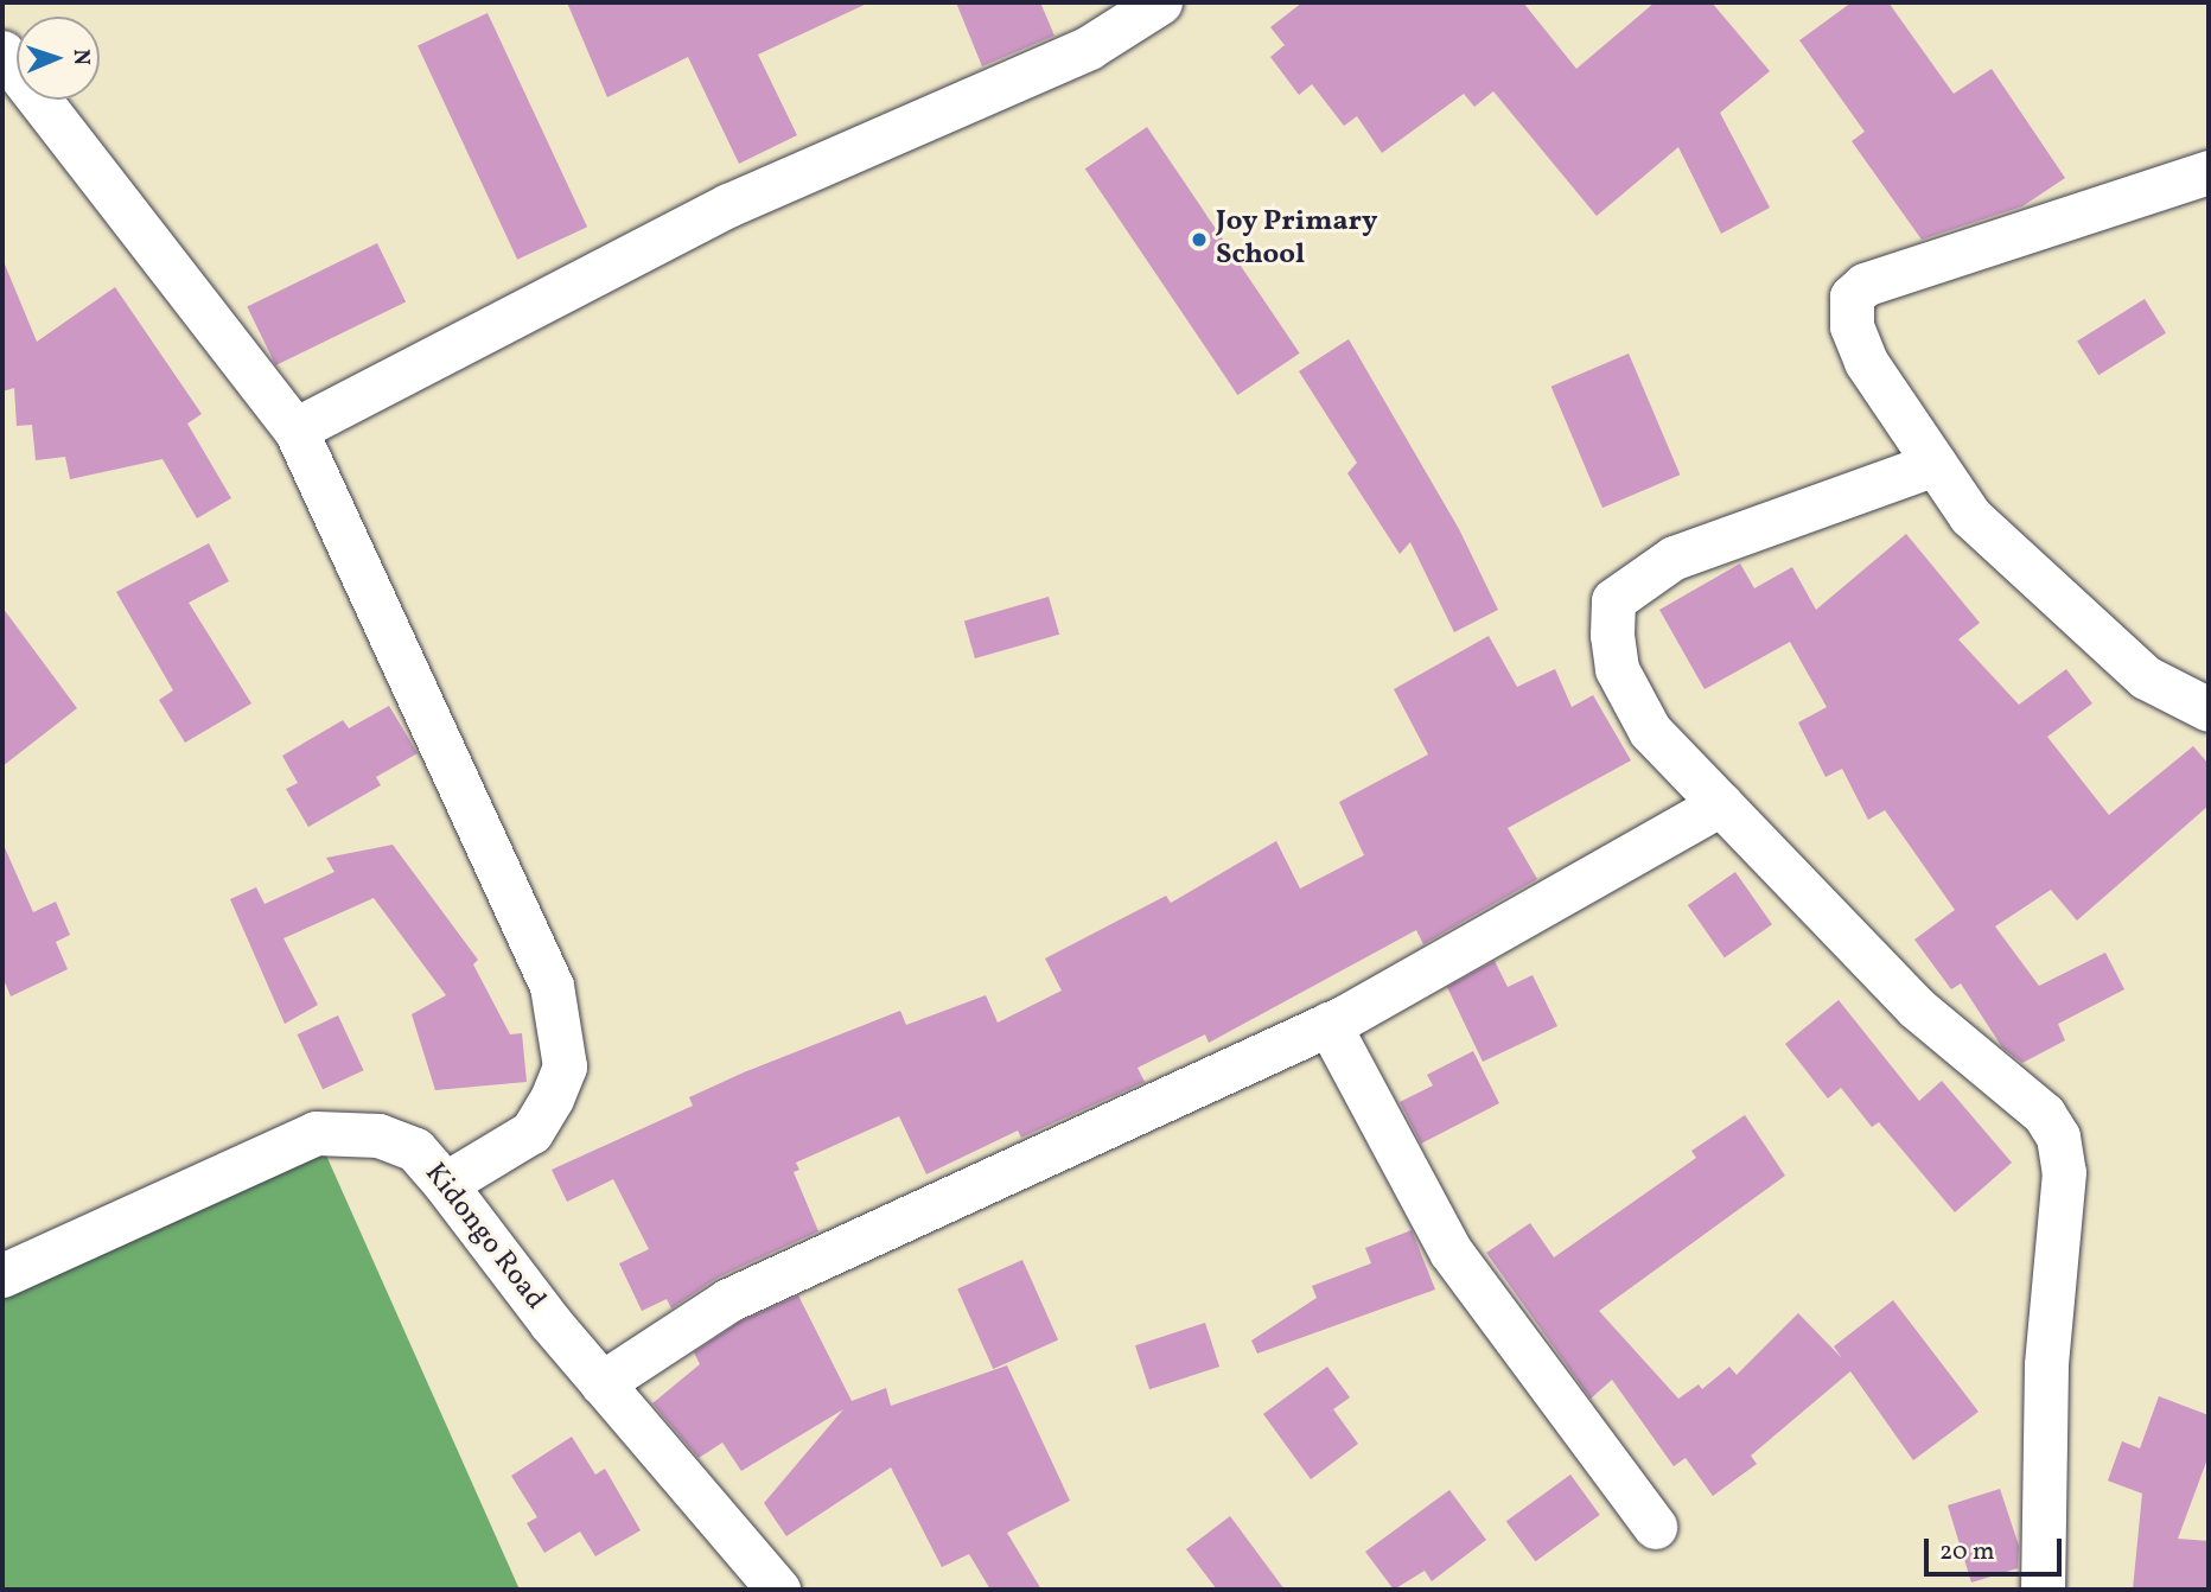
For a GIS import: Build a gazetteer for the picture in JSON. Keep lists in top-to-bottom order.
{
  "streets": {
    "street": ["Kidongo Road"]
  },
  "places": ["Joy Primary School"],
  "scale_bar": "20 m",
  "north": "right"
}
